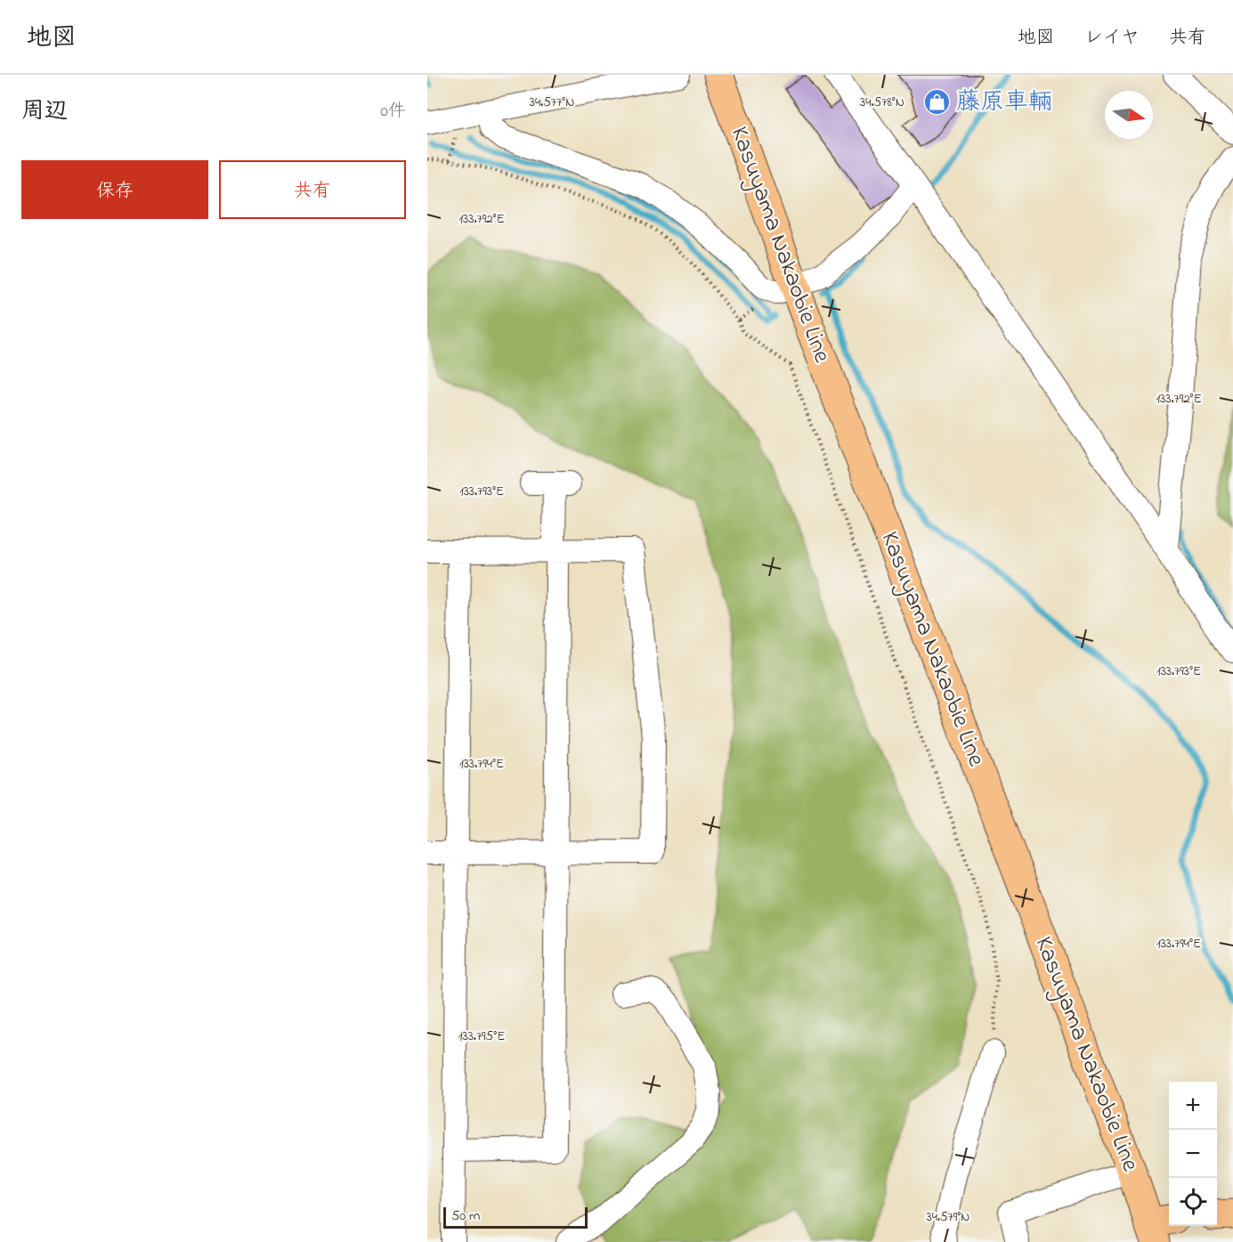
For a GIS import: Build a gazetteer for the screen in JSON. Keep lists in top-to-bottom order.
{
  "streets": {
    "main road": ["Kasuyama Nakaobie Line"]
  },
  "places": {
    "shop": ["藤原車輛"]
  },
  "scale_bar": "50 m",
  "north": "right",
  "page": {
    "header": "地図",
    "nav": ["地図", "レイヤ", "共有"],
    "heading": ["周辺", "0件"],
    "buttons": ["保存", "共有"],
    "map_buttons": ["+", "−"],
    "scale": "50 m"
  },
  "coordinates": [
    "34.577°N",
    "34.578°N",
    "133.792°E",
    "133.793°E",
    "133.794°E",
    "133.795°E",
    "34.579°N"
  ]
}
